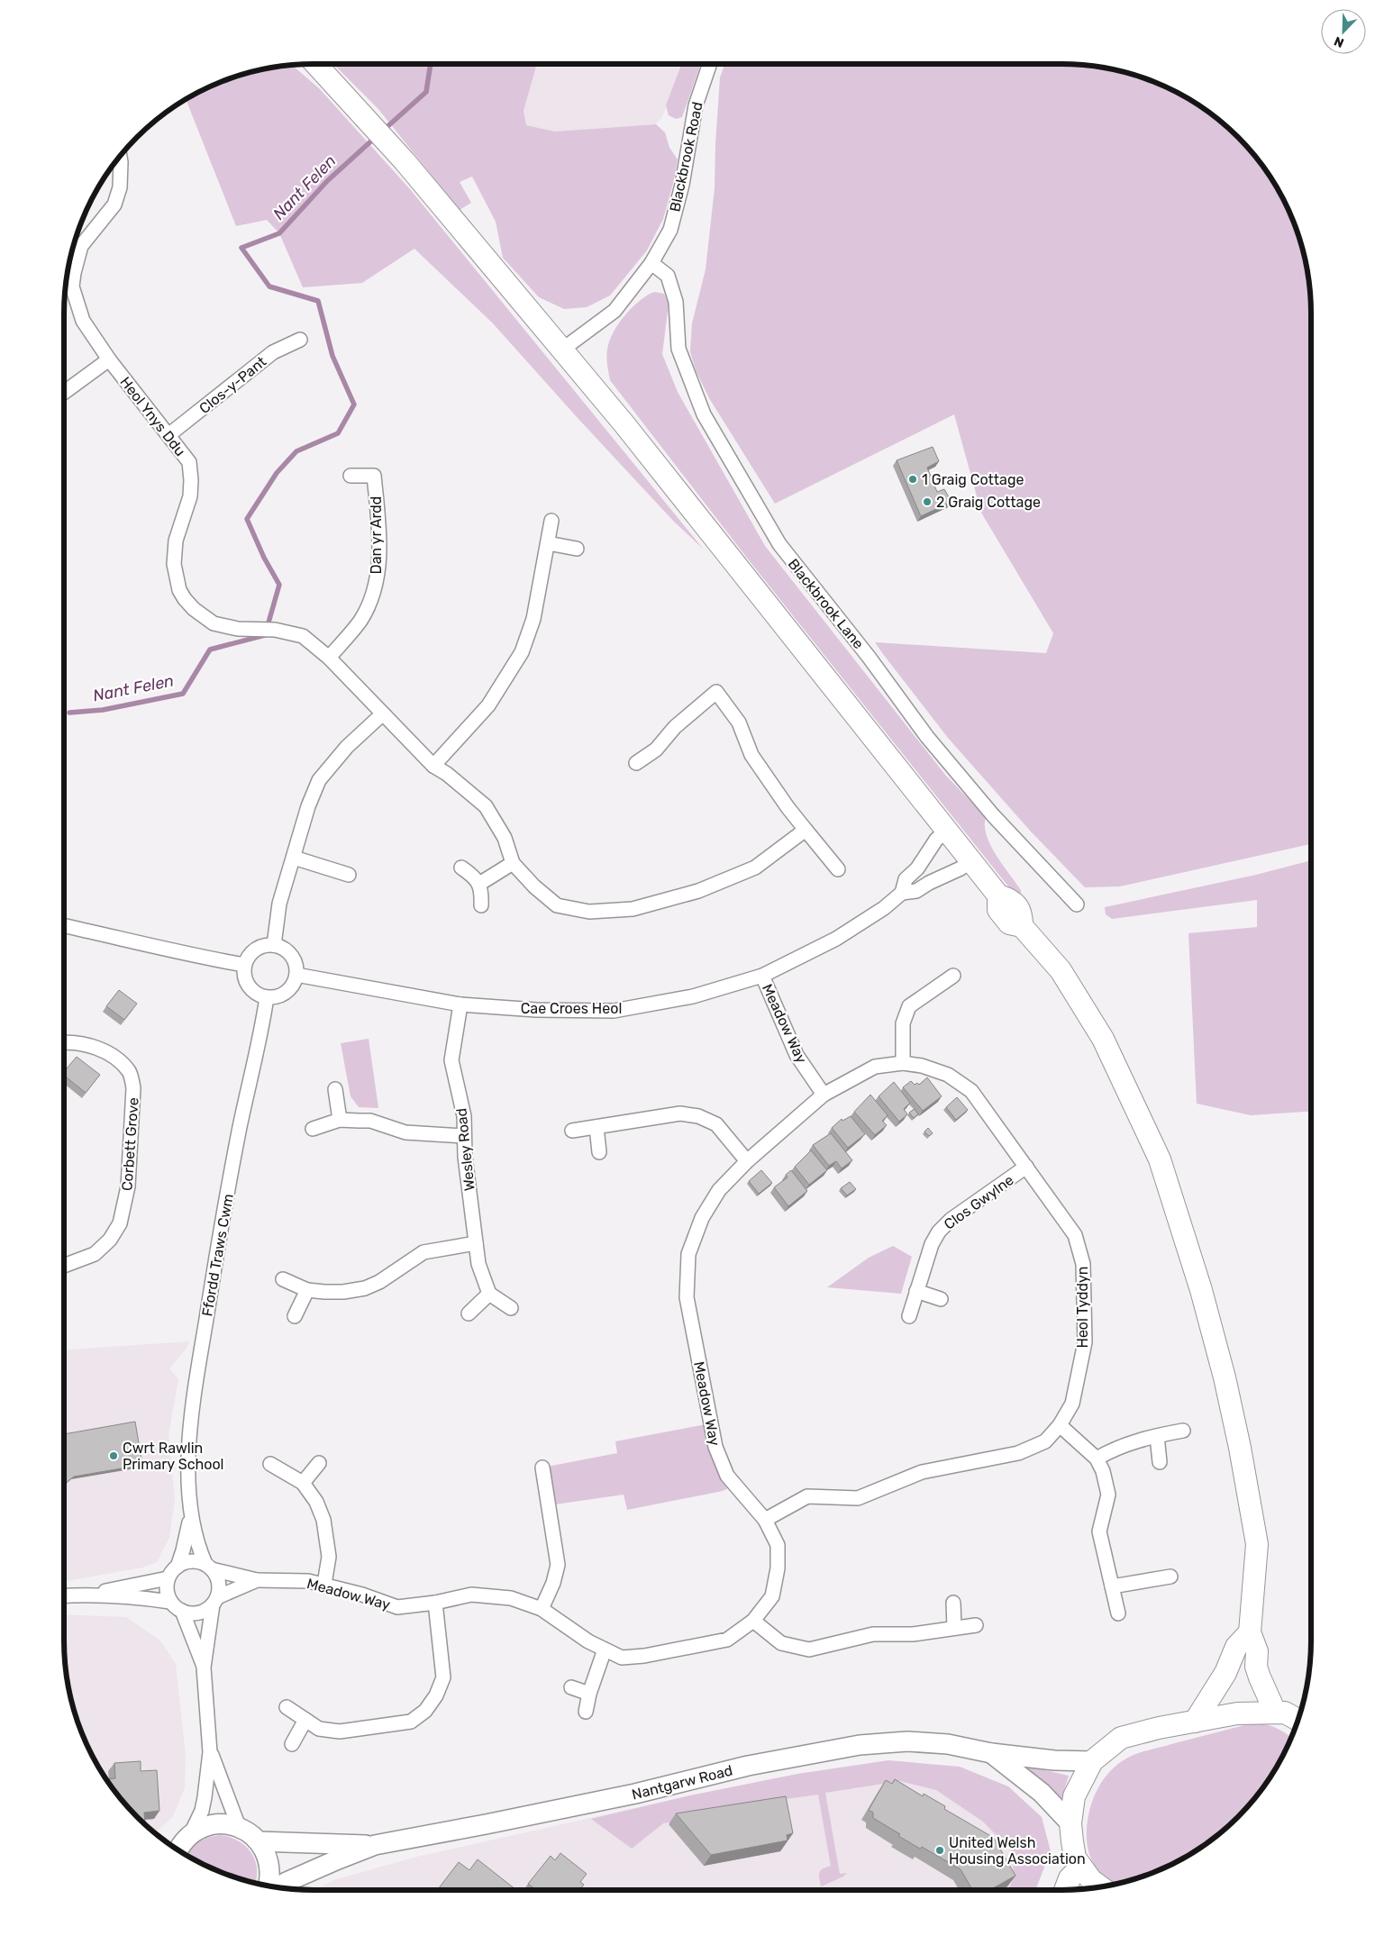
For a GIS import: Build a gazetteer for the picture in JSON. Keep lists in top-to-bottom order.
{
  "streets": {
    "main road": ["Nantgarw Road"],
    "street": [
      "Blackbrook Road",
      "Clos-y-Pant",
      "Heol Ynys Ddu",
      "Dan yr Ardd",
      "Blackbrook Lane",
      "Cae Croes Heol",
      "Meadow Way",
      "Corbett Grove",
      "Wesley Road",
      "Clos Gwylne",
      "Ffordd Traws Cwm",
      "Heol Tyddyn"
    ]
  },
  "crossings": [
    ["Blackbrook Road", "Blackbrook Lane"],
    ["Clos-y-Pant", "Heol Ynys Ddu"],
    ["Heol Ynys Ddu", "Dan yr Ardd"],
    ["Cae Croes Heol", "Meadow Way"],
    ["Cae Croes Heol", "Wesley Road"],
    ["Cae Croes Heol", "Ffordd Traws Cwm"],
    ["Meadow Way", "Ffordd Traws Cwm"],
    ["Meadow Way", "Heol Tyddyn"],
    ["Clos Gwylne", "Heol Tyddyn"]
  ],
  "water": ["Nant Felen"],
  "places": [
    "1 Graig Cottage",
    "2 Graig Cottage",
    "Cwrt Rawlin Primary School",
    "United Welsh Housing Association"
  ],
  "north": "bottom left"
}
